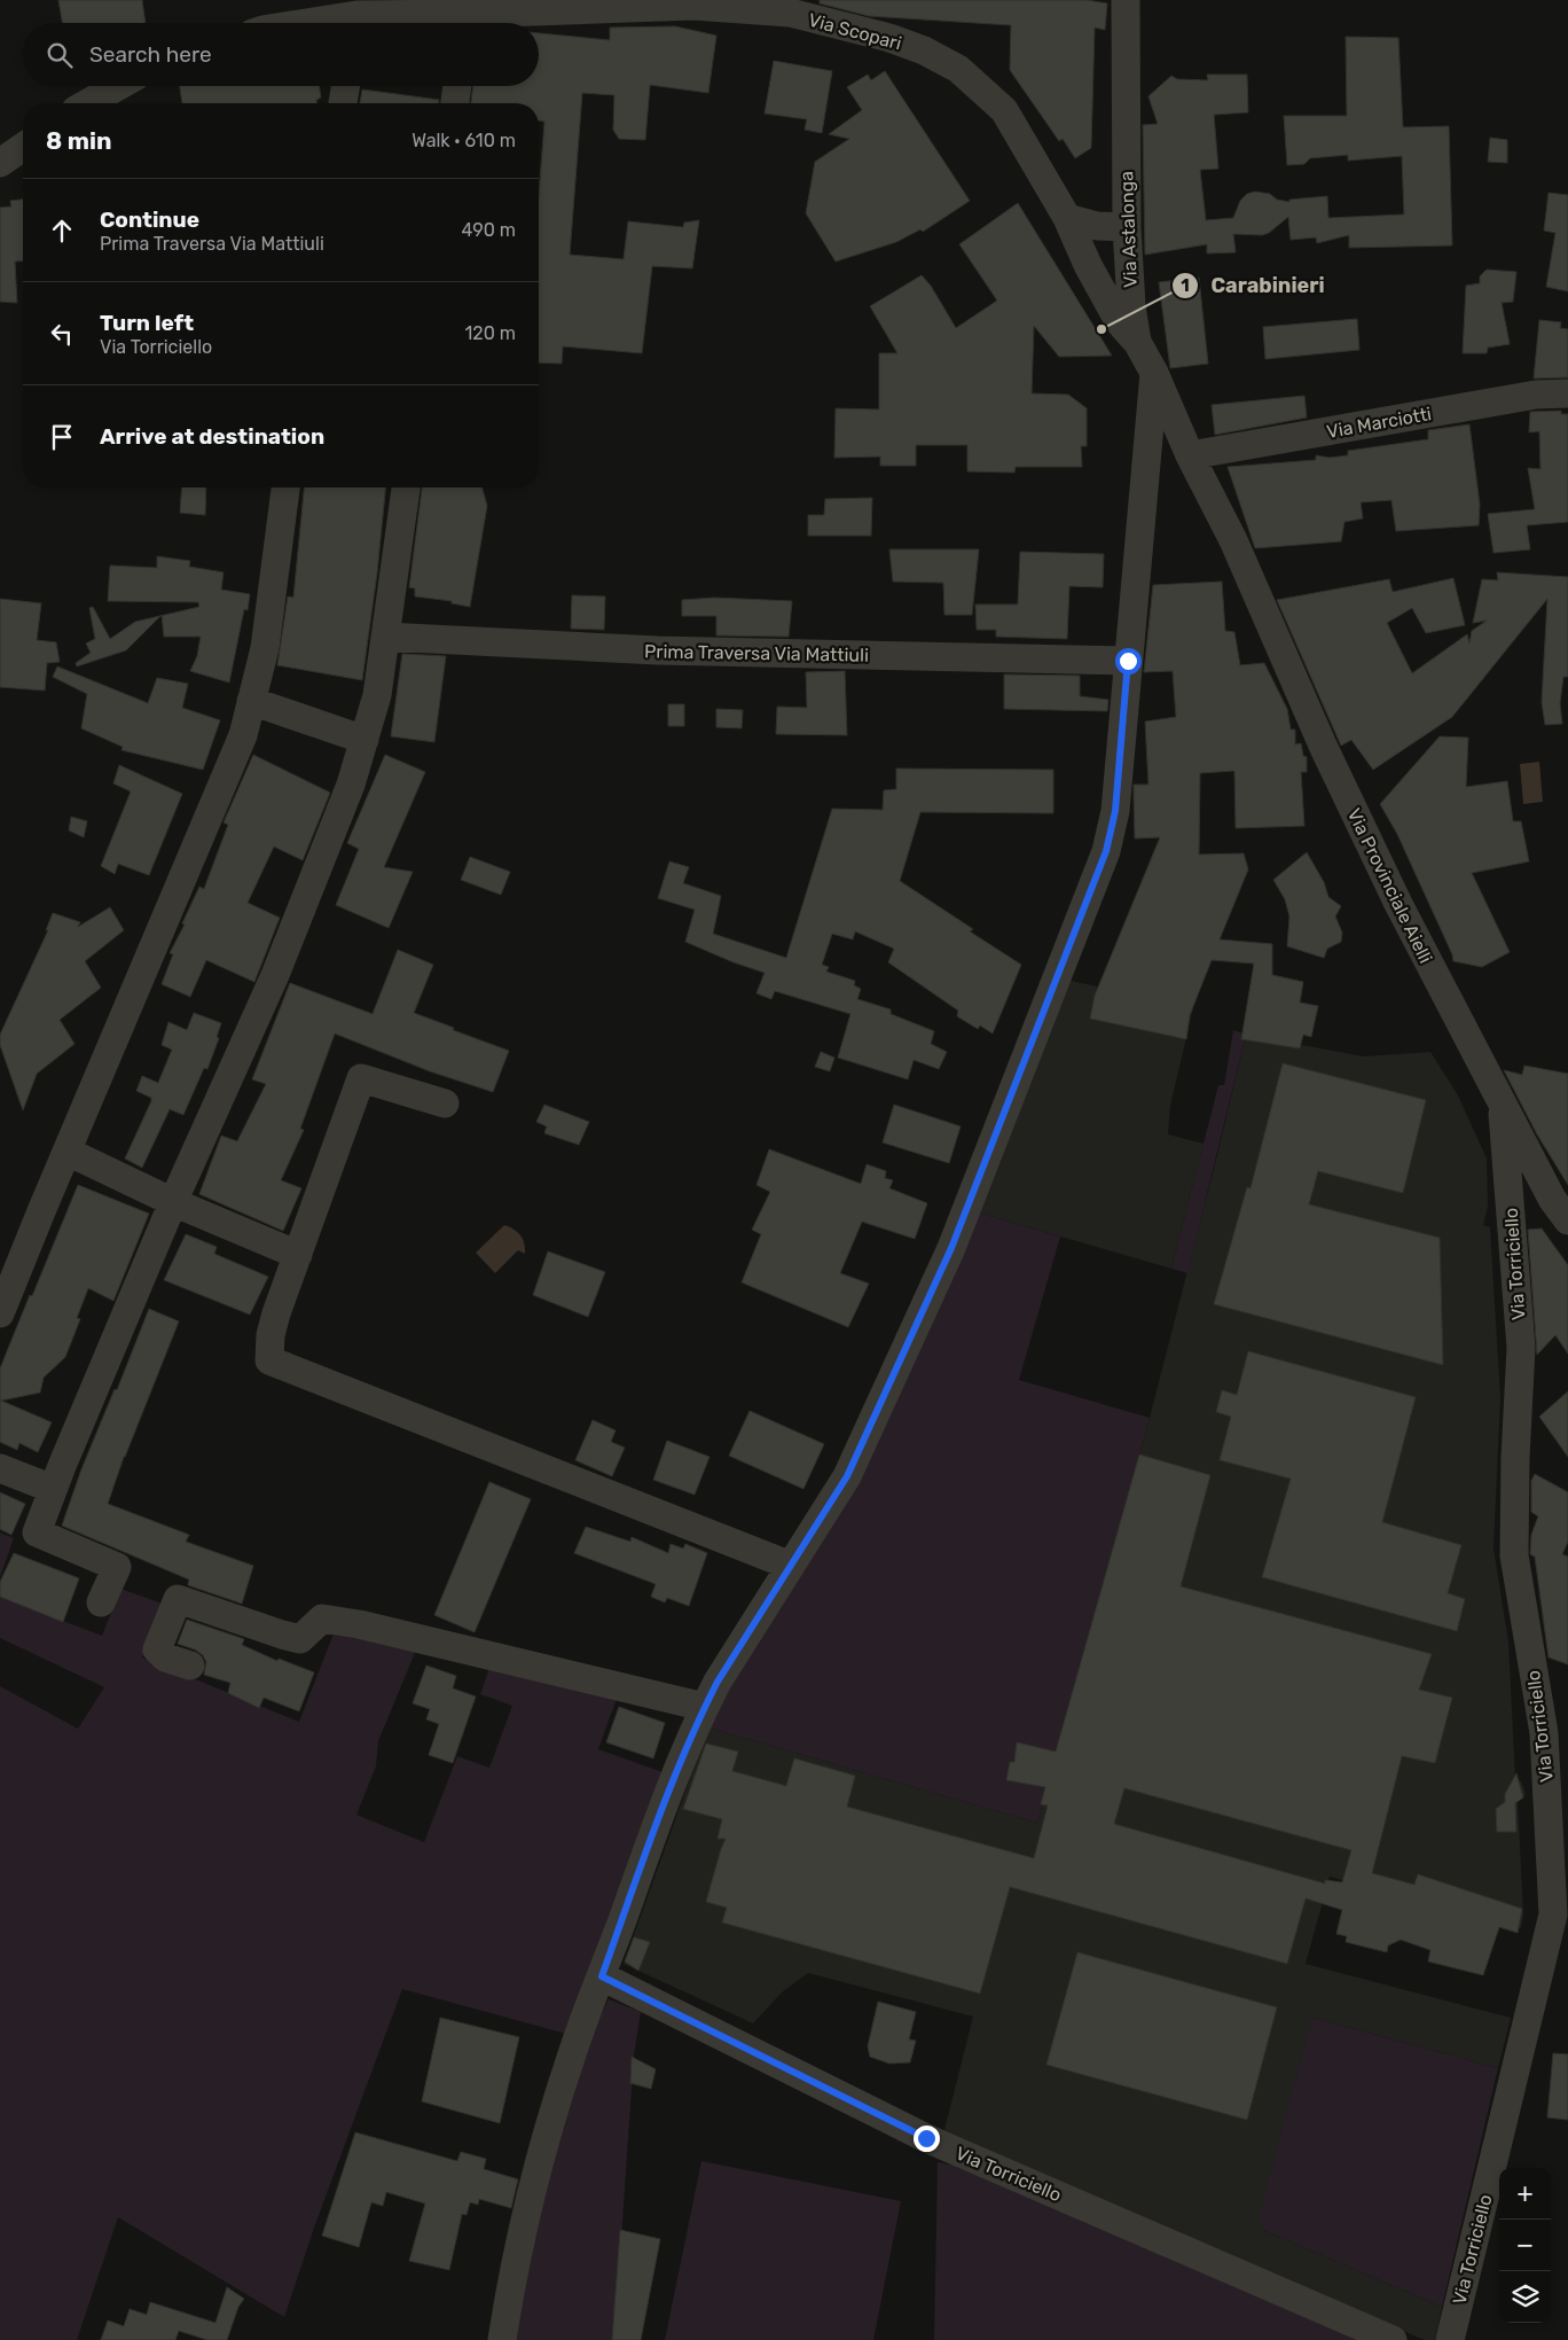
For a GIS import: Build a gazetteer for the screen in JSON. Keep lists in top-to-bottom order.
{
  "streets": {
    "street": [
      "Via Scopari",
      "Via Astalonga",
      "Via Marciotti",
      "Prima Traversa Via Mattiuli",
      "Via Provinciale Aielli",
      "Via Torriciello"
    ]
  },
  "crossings": [
    ["Via Scopari", "Via Astalonga"],
    ["Via Astalonga", "Via Marciotti"],
    ["Via Astalonga", "Via Provinciale Aielli"],
    ["Via Provinciale Aielli", "Via Torriciello"]
  ],
  "places": ["Carabinieri"],
  "page": {
    "search": "Search here",
    "heading": ["8 min", "Walk · 610 m"],
    "list": [
      ["Continue", "Prima Traversa Via Mattiuli", "490 m"],
      ["Turn left", "Via Torriciello", "120 m"],
      "Arrive at destination"
    ],
    "map_buttons": ["+", "−"]
  }
}
